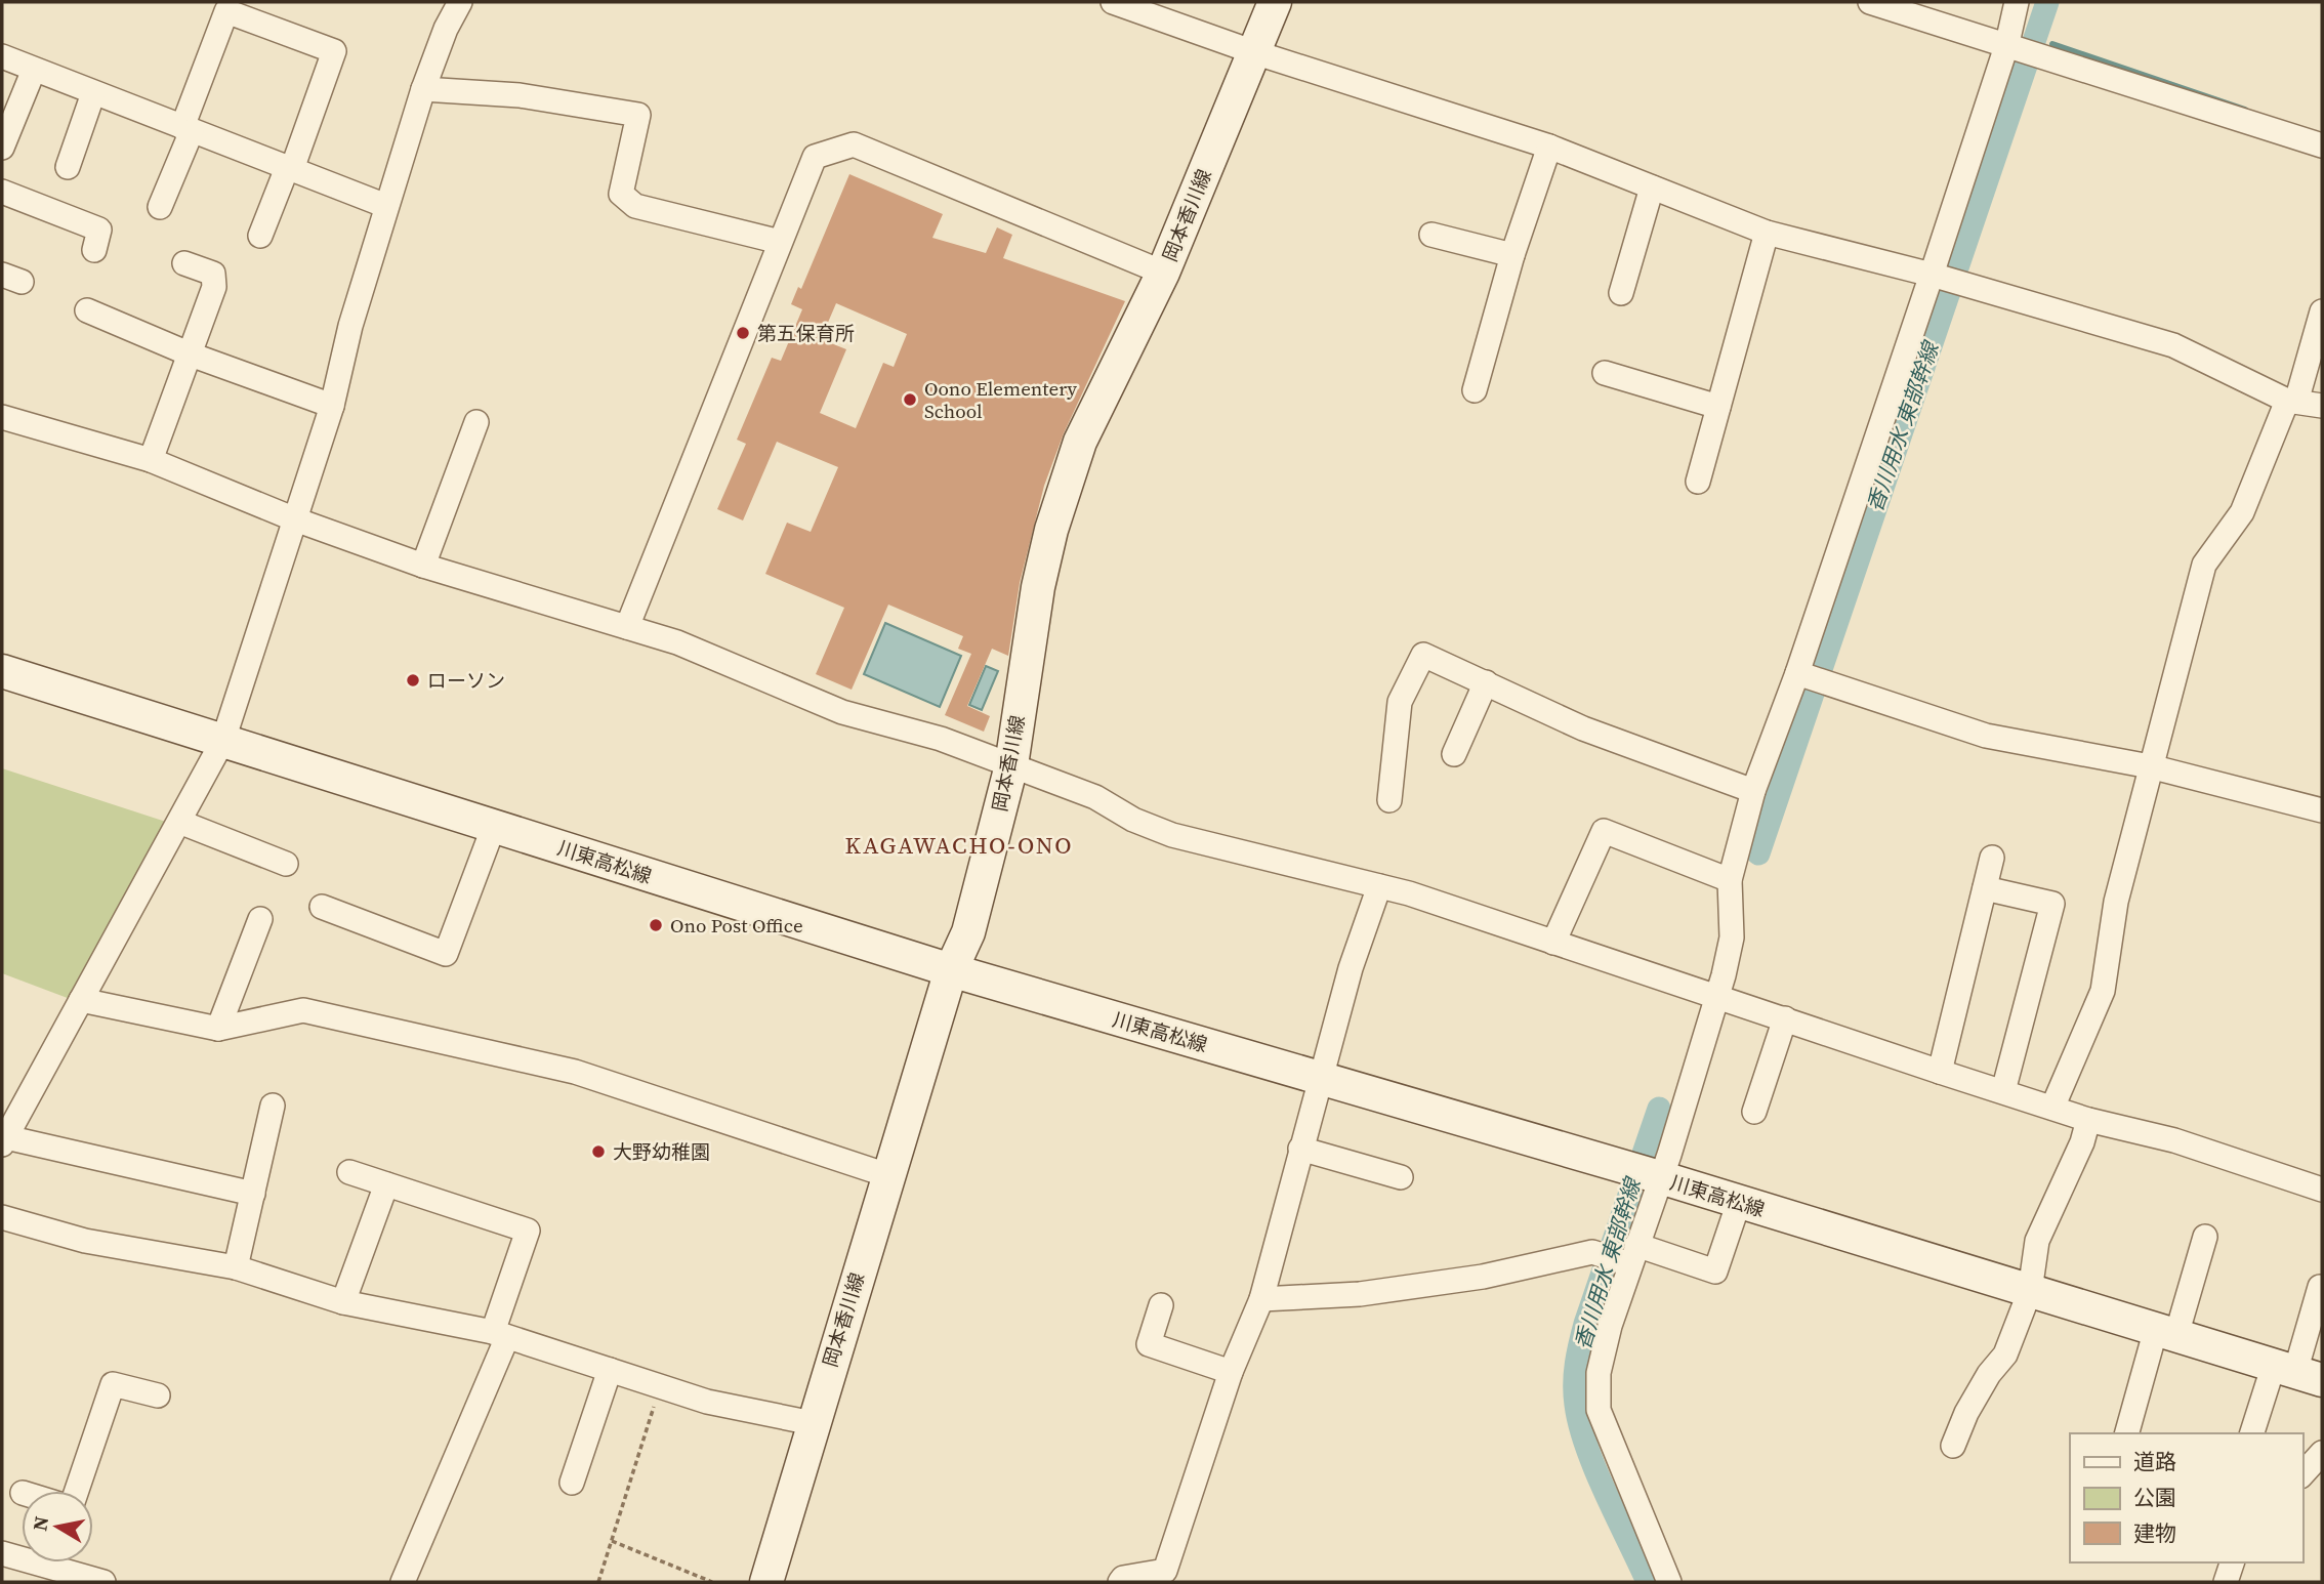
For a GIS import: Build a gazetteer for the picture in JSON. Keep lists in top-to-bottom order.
{
  "streets": {
    "main road": ["岡本香川線", "川東高松線"]
  },
  "crossings": [
    ["岡本香川線", "川東高松線"]
  ],
  "districts": ["KAGAWACHO-ONO"],
  "water": ["香川用水 東部幹線"],
  "places": [
    "第五保育所",
    "Oono Elementery School",
    "ローソン",
    "Ono Post Office",
    "大野幼稚園"
  ],
  "legend": ["道路", "公園", "建物"],
  "north": "left"
}
